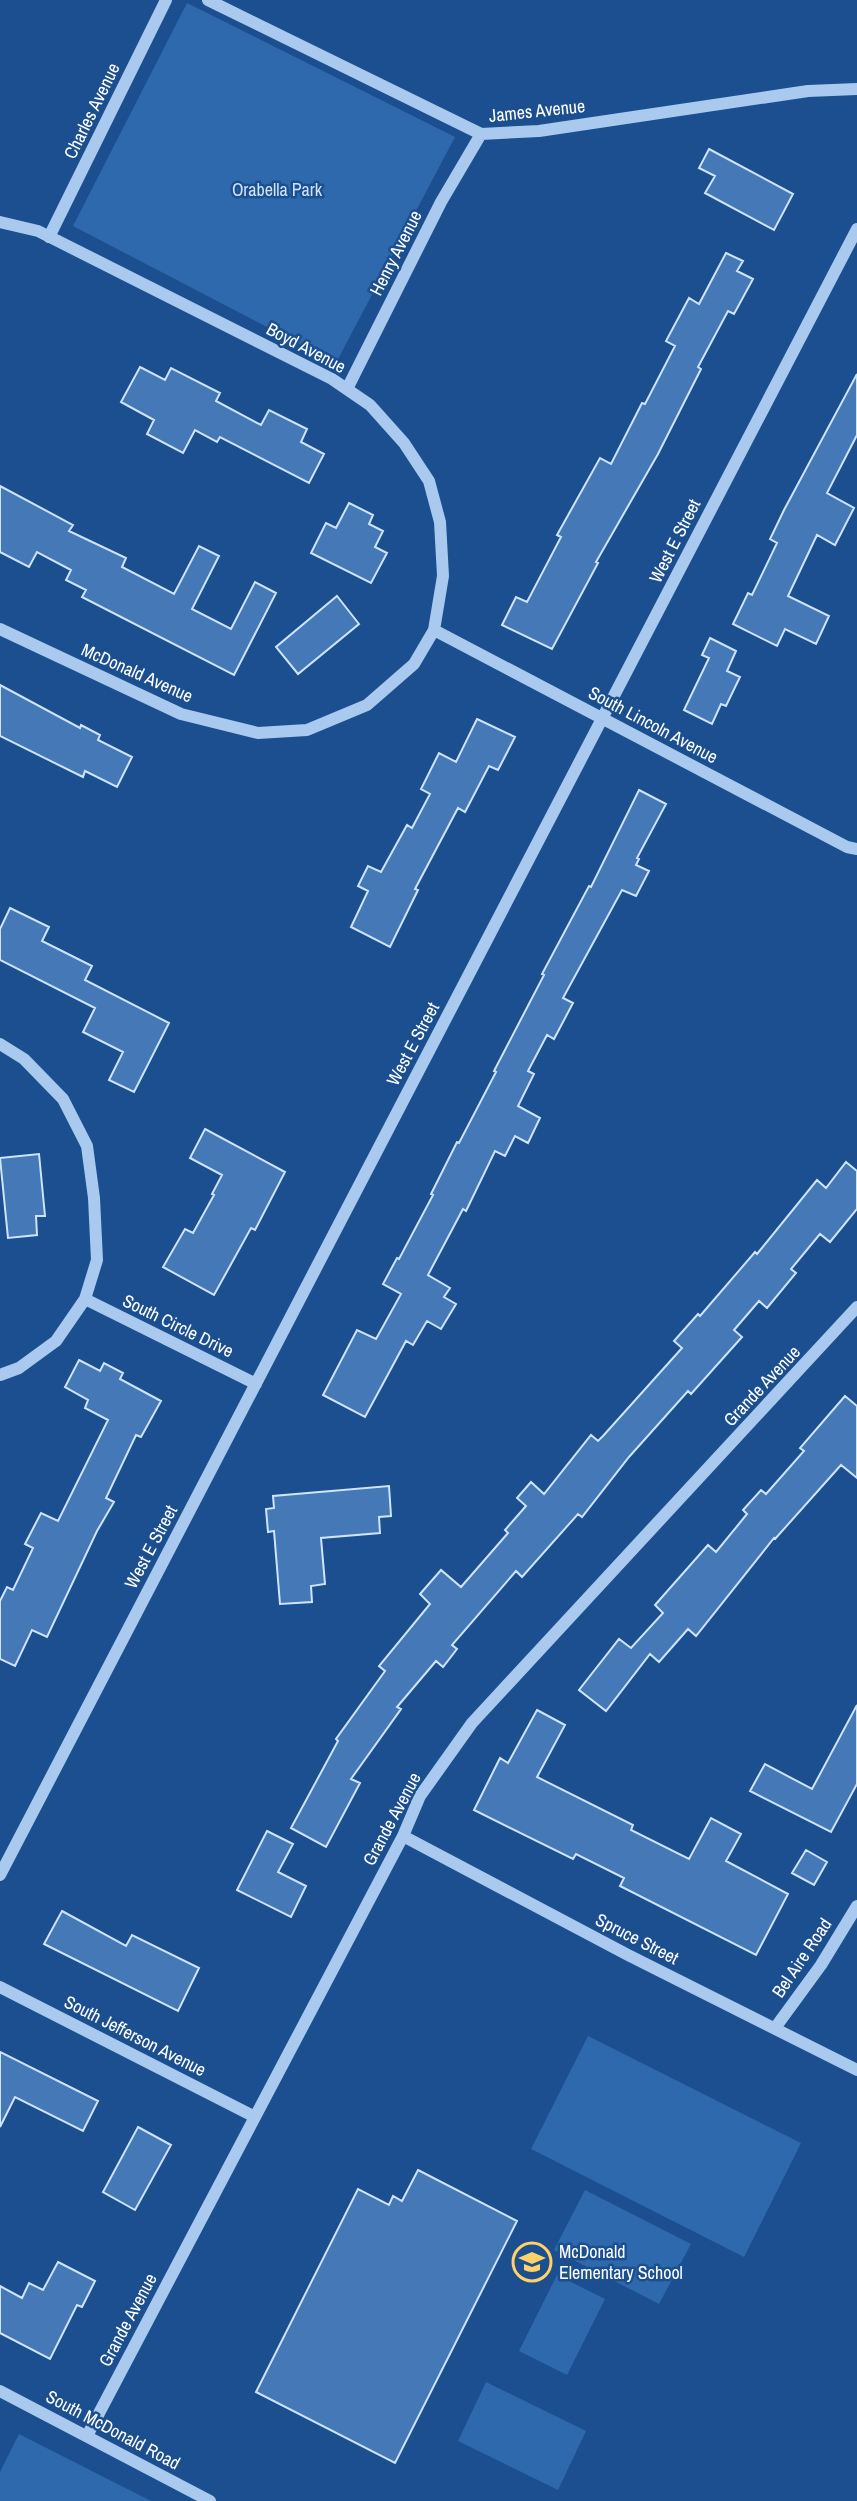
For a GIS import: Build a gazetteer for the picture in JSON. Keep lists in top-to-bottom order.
{
  "streets": {
    "street": [
      "Charles Avenue",
      "James Avenue",
      "Henry Avenue",
      "Boyd Avenue",
      "West E Street",
      "McDonald Avenue",
      "South Lincoln Avenue",
      "South Circle Drive",
      "Grande Avenue",
      "Spruce Street",
      "Bel Aire Road",
      "South Jefferson Avenue",
      "South McDonald Road"
    ]
  },
  "crossings": [
    ["Charles Avenue", "Boyd Avenue"],
    ["James Avenue", "Henry Avenue"],
    ["Henry Avenue", "Boyd Avenue"],
    ["Boyd Avenue", "McDonald Avenue"],
    ["Boyd Avenue", "South Lincoln Avenue"],
    ["West E Street", "South Lincoln Avenue"],
    ["West E Street", "South Circle Drive"],
    ["McDonald Avenue", "South Lincoln Avenue"],
    ["Grande Avenue", "Spruce Street"],
    ["Grande Avenue", "South Jefferson Avenue"],
    ["Grande Avenue", "South McDonald Road"],
    ["Spruce Street", "Bel Aire Road"]
  ],
  "parks": ["Orabella Park"],
  "places": {
    "school or university": ["McDonald Elementary School"]
  }
}
